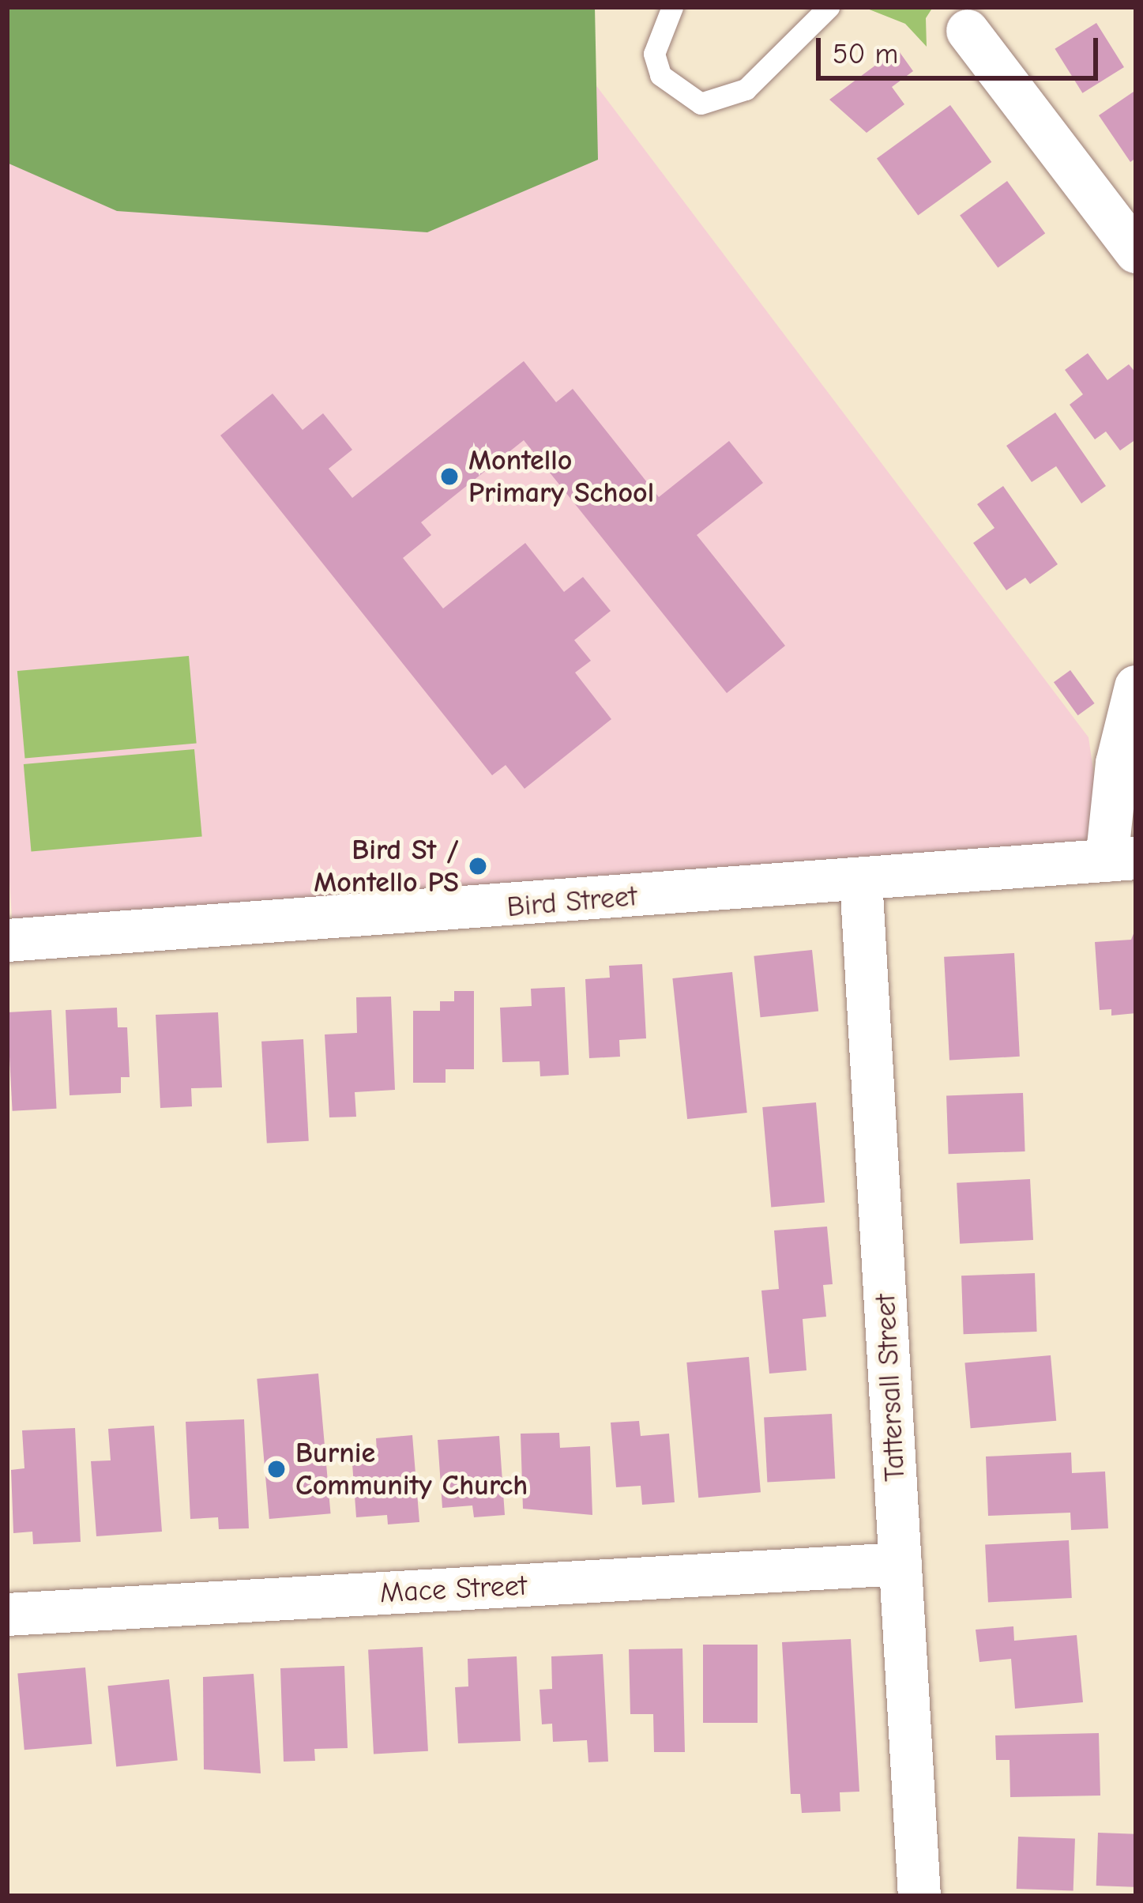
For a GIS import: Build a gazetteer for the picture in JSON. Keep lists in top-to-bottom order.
{
  "streets": {
    "street": ["Bird Street", "Tattersall Street", "Mace Street"]
  },
  "crossings": [
    ["Bird Street", "Tattersall Street"],
    ["Tattersall Street", "Mace Street"]
  ],
  "places": ["Montello Primary School", "Bird St / Montello PS", "Burnie Community Church"],
  "scale_bar": "50 m"
}
